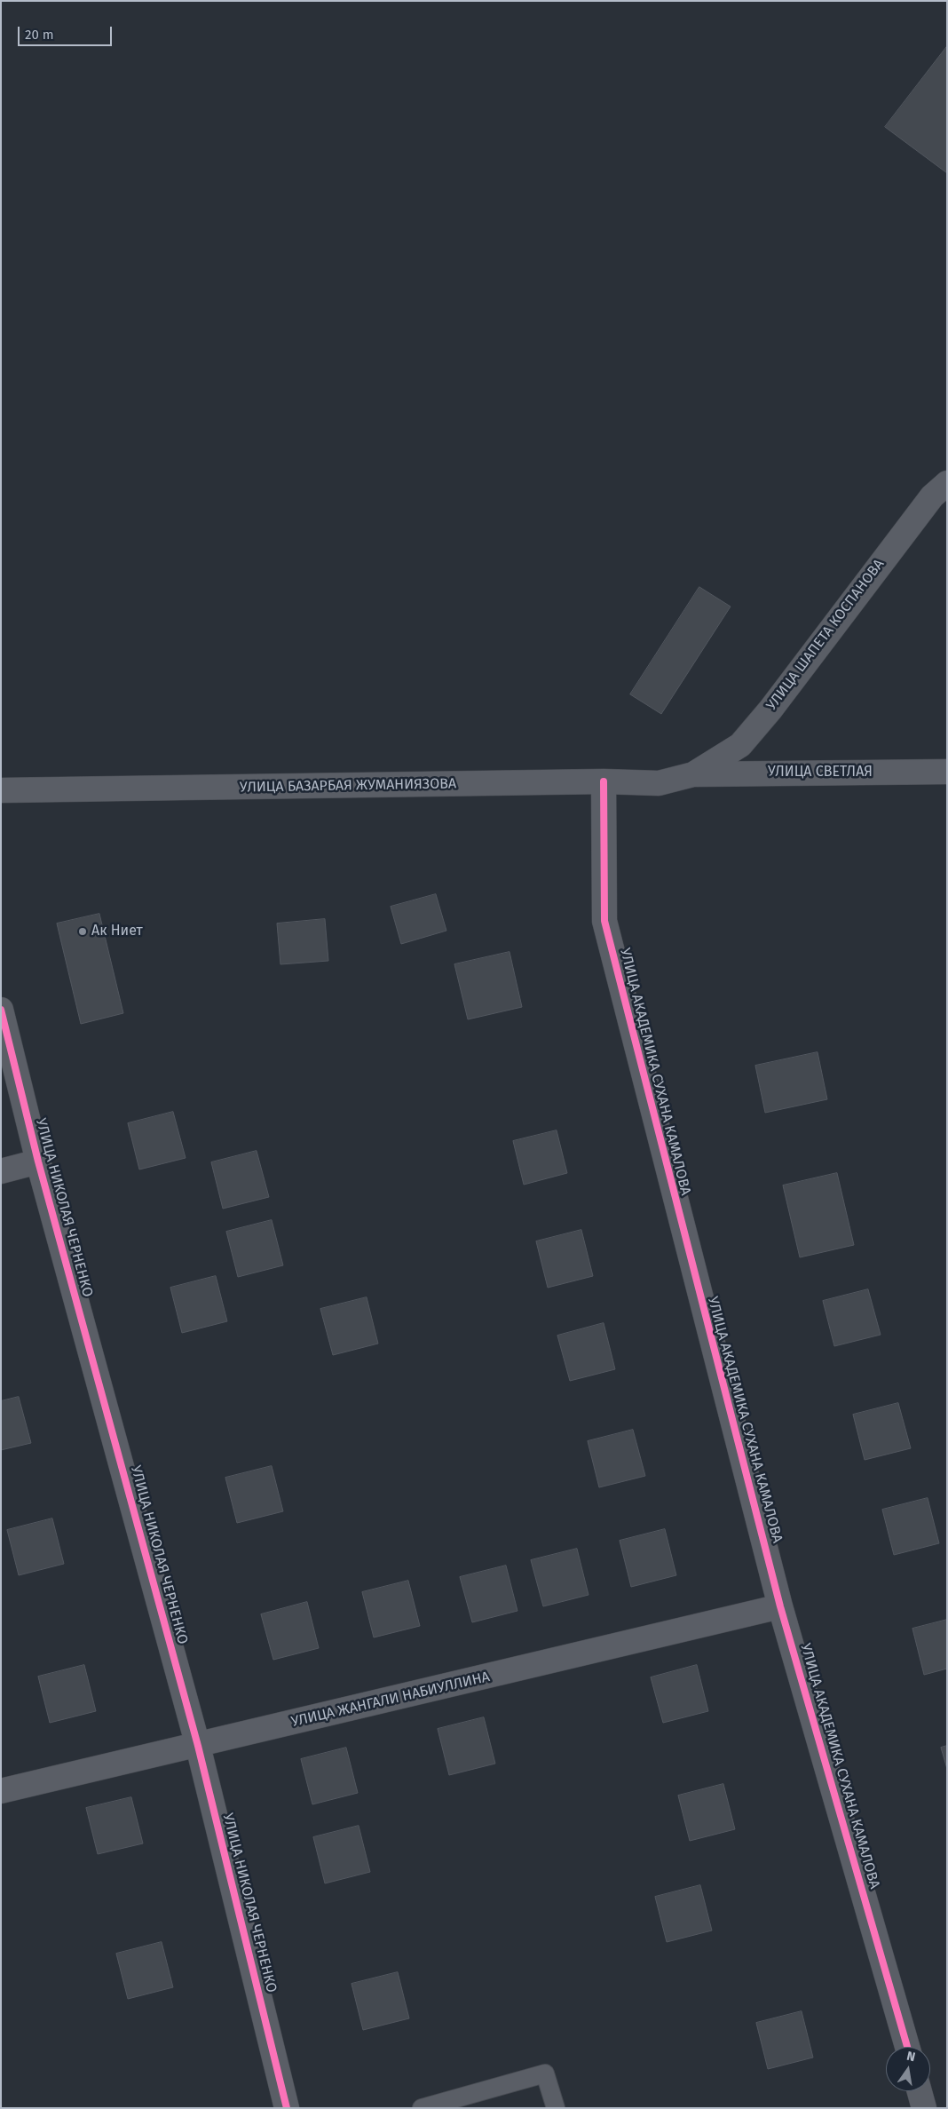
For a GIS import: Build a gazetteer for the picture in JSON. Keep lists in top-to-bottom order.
{
  "streets": {
    "street": [
      "УЛИЦА ШАПЕТА КОСПАНОВА",
      "УЛИЦА СВЕТЛАЯ",
      "УЛИЦА БАЗАРБАЯ ЖУМАНИЯЗОВА",
      "УЛИЦА АКАДЕМИКА СУХАНА КАМАЛОВА",
      "УЛИЦА НИКОЛАЯ ЧЕРНЕНКО",
      "УЛИЦА ЖАНГАЛИ НАБИУЛЛИНА"
    ]
  },
  "crossings": [
    ["УЛИЦА ШАПЕТА КОСПАНОВА", "УЛИЦА СВЕТЛАЯ"],
    ["УЛИЦА ШАПЕТА КОСПАНОВА", "УЛИЦА БАЗАРБАЯ ЖУМАНИЯЗОВА"],
    ["УЛИЦА СВЕТЛАЯ", "УЛИЦА БАЗАРБАЯ ЖУМАНИЯЗОВА"],
    ["УЛИЦА БАЗАРБАЯ ЖУМАНИЯЗОВА", "УЛИЦА АКАДЕМИКА СУХАНА КАМАЛОВА"],
    ["УЛИЦА АКАДЕМИКА СУХАНА КАМАЛОВА", "УЛИЦА ЖАНГАЛИ НАБИУЛЛИНА"],
    ["УЛИЦА НИКОЛАЯ ЧЕРНЕНКО", "УЛИЦА ЖАНГАЛИ НАБИУЛЛИНА"]
  ],
  "places": ["Ак Ниет"],
  "scale_bar": "20 m",
  "north": "top"
}
